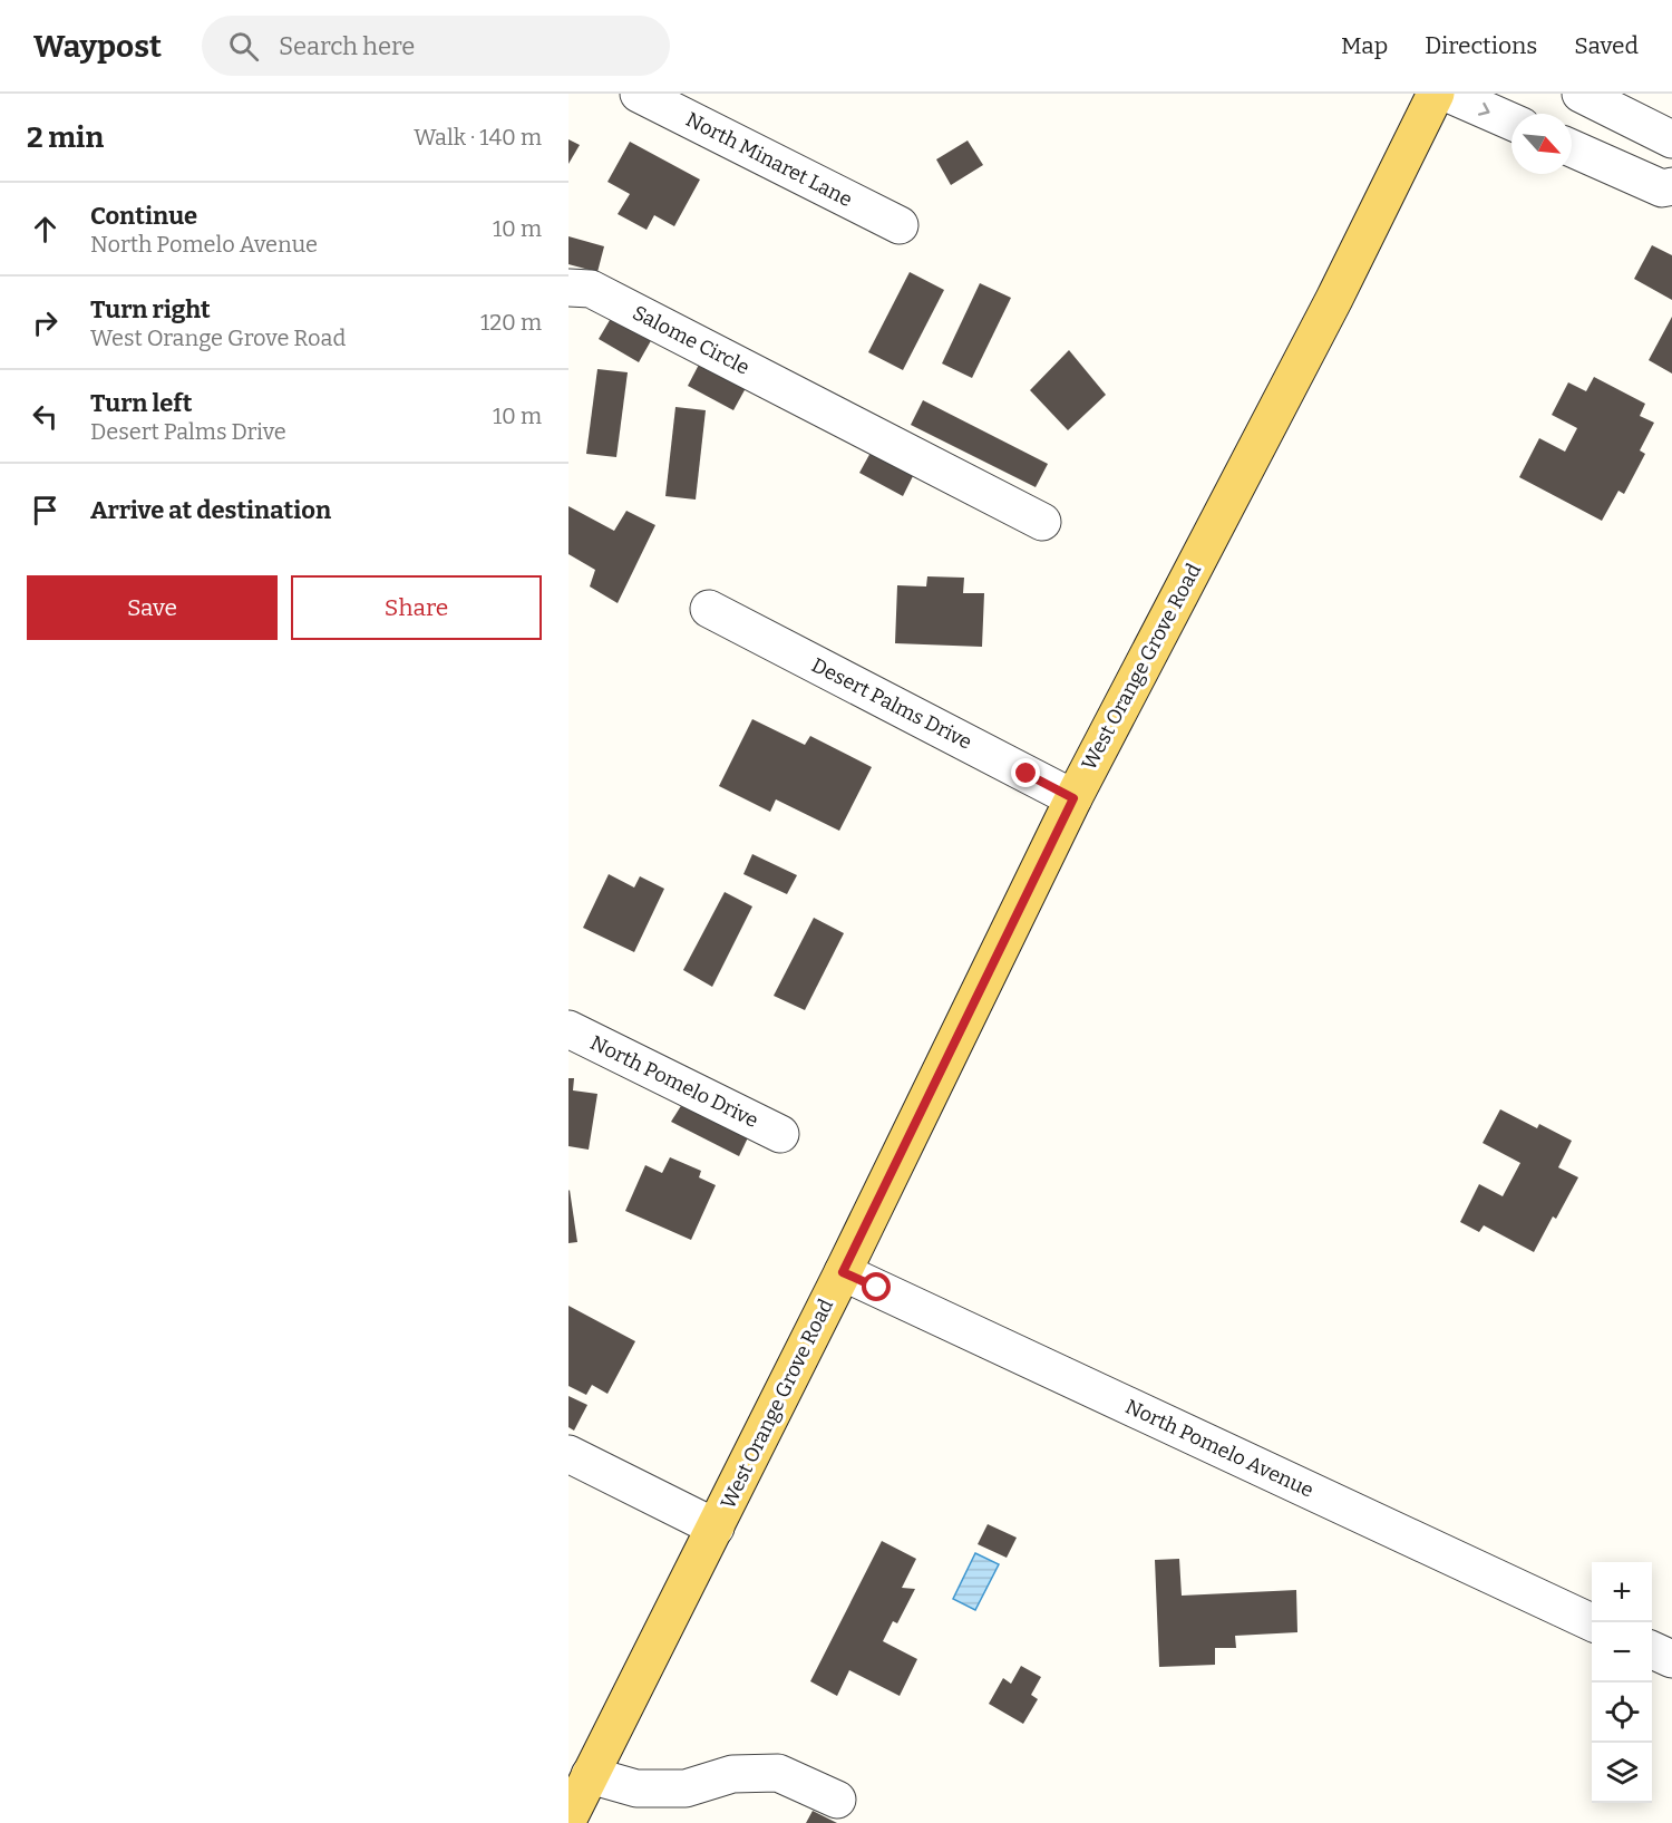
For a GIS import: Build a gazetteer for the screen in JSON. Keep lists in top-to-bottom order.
{
  "streets": {
    "main road": ["West Orange Grove Road"],
    "street": [
      "North Minaret Lane",
      "Salome Circle",
      "Desert Palms Drive",
      "North Pomelo Drive",
      "North Pomelo Avenue"
    ]
  },
  "crossings": [
    ["West Orange Grove Road", "Desert Palms Drive"],
    ["West Orange Grove Road", "North Pomelo Avenue"]
  ],
  "north": "bottom right",
  "page": {
    "header": "Waypost",
    "search": "Search here",
    "nav": ["Map", "Directions", "Saved"],
    "heading": ["2 min", "Walk · 140 m"],
    "list": [
      ["Continue", "North Pomelo Avenue", "10 m"],
      ["Turn right", "West Orange Grove Road", "120 m"],
      ["Turn left", "Desert Palms Drive", "10 m"],
      "Arrive at destination"
    ],
    "buttons": ["Save", "Share"],
    "map_buttons": ["+", "−"]
  }
}
